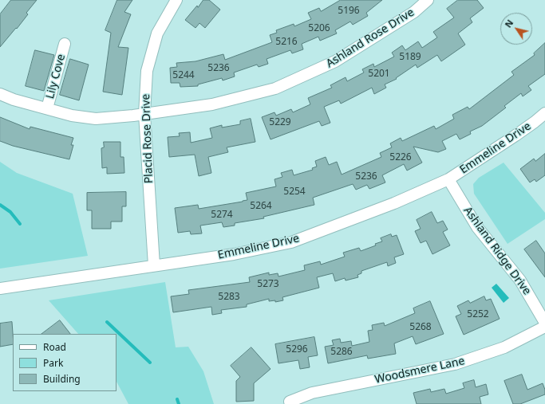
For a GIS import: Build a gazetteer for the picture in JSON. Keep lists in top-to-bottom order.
{
  "streets": {
    "street": [
      "Ashland Rose Drive",
      "Lily Cove",
      "Placid Rose Drive",
      "Emmeline Drive",
      "Ashland Ridge Drive",
      "Woodsmere Lane"
    ]
  },
  "crossings": [
    ["Ashland Rose Drive", "Lily Cove"],
    ["Ashland Rose Drive", "Placid Rose Drive"],
    ["Placid Rose Drive", "Emmeline Drive"],
    ["Emmeline Drive", "Ashland Ridge Drive"]
  ],
  "house_numbers": [
    "5196",
    "5206",
    "5216",
    "5189",
    "5236",
    "5201",
    "5244",
    "5229",
    "5226",
    "5236",
    "5254",
    "5264",
    "5274",
    "5273",
    "5283",
    "5252",
    "5268",
    "5296",
    "5286"
  ],
  "legend": ["Road", "Park", "Building"],
  "north": "top left"
}
